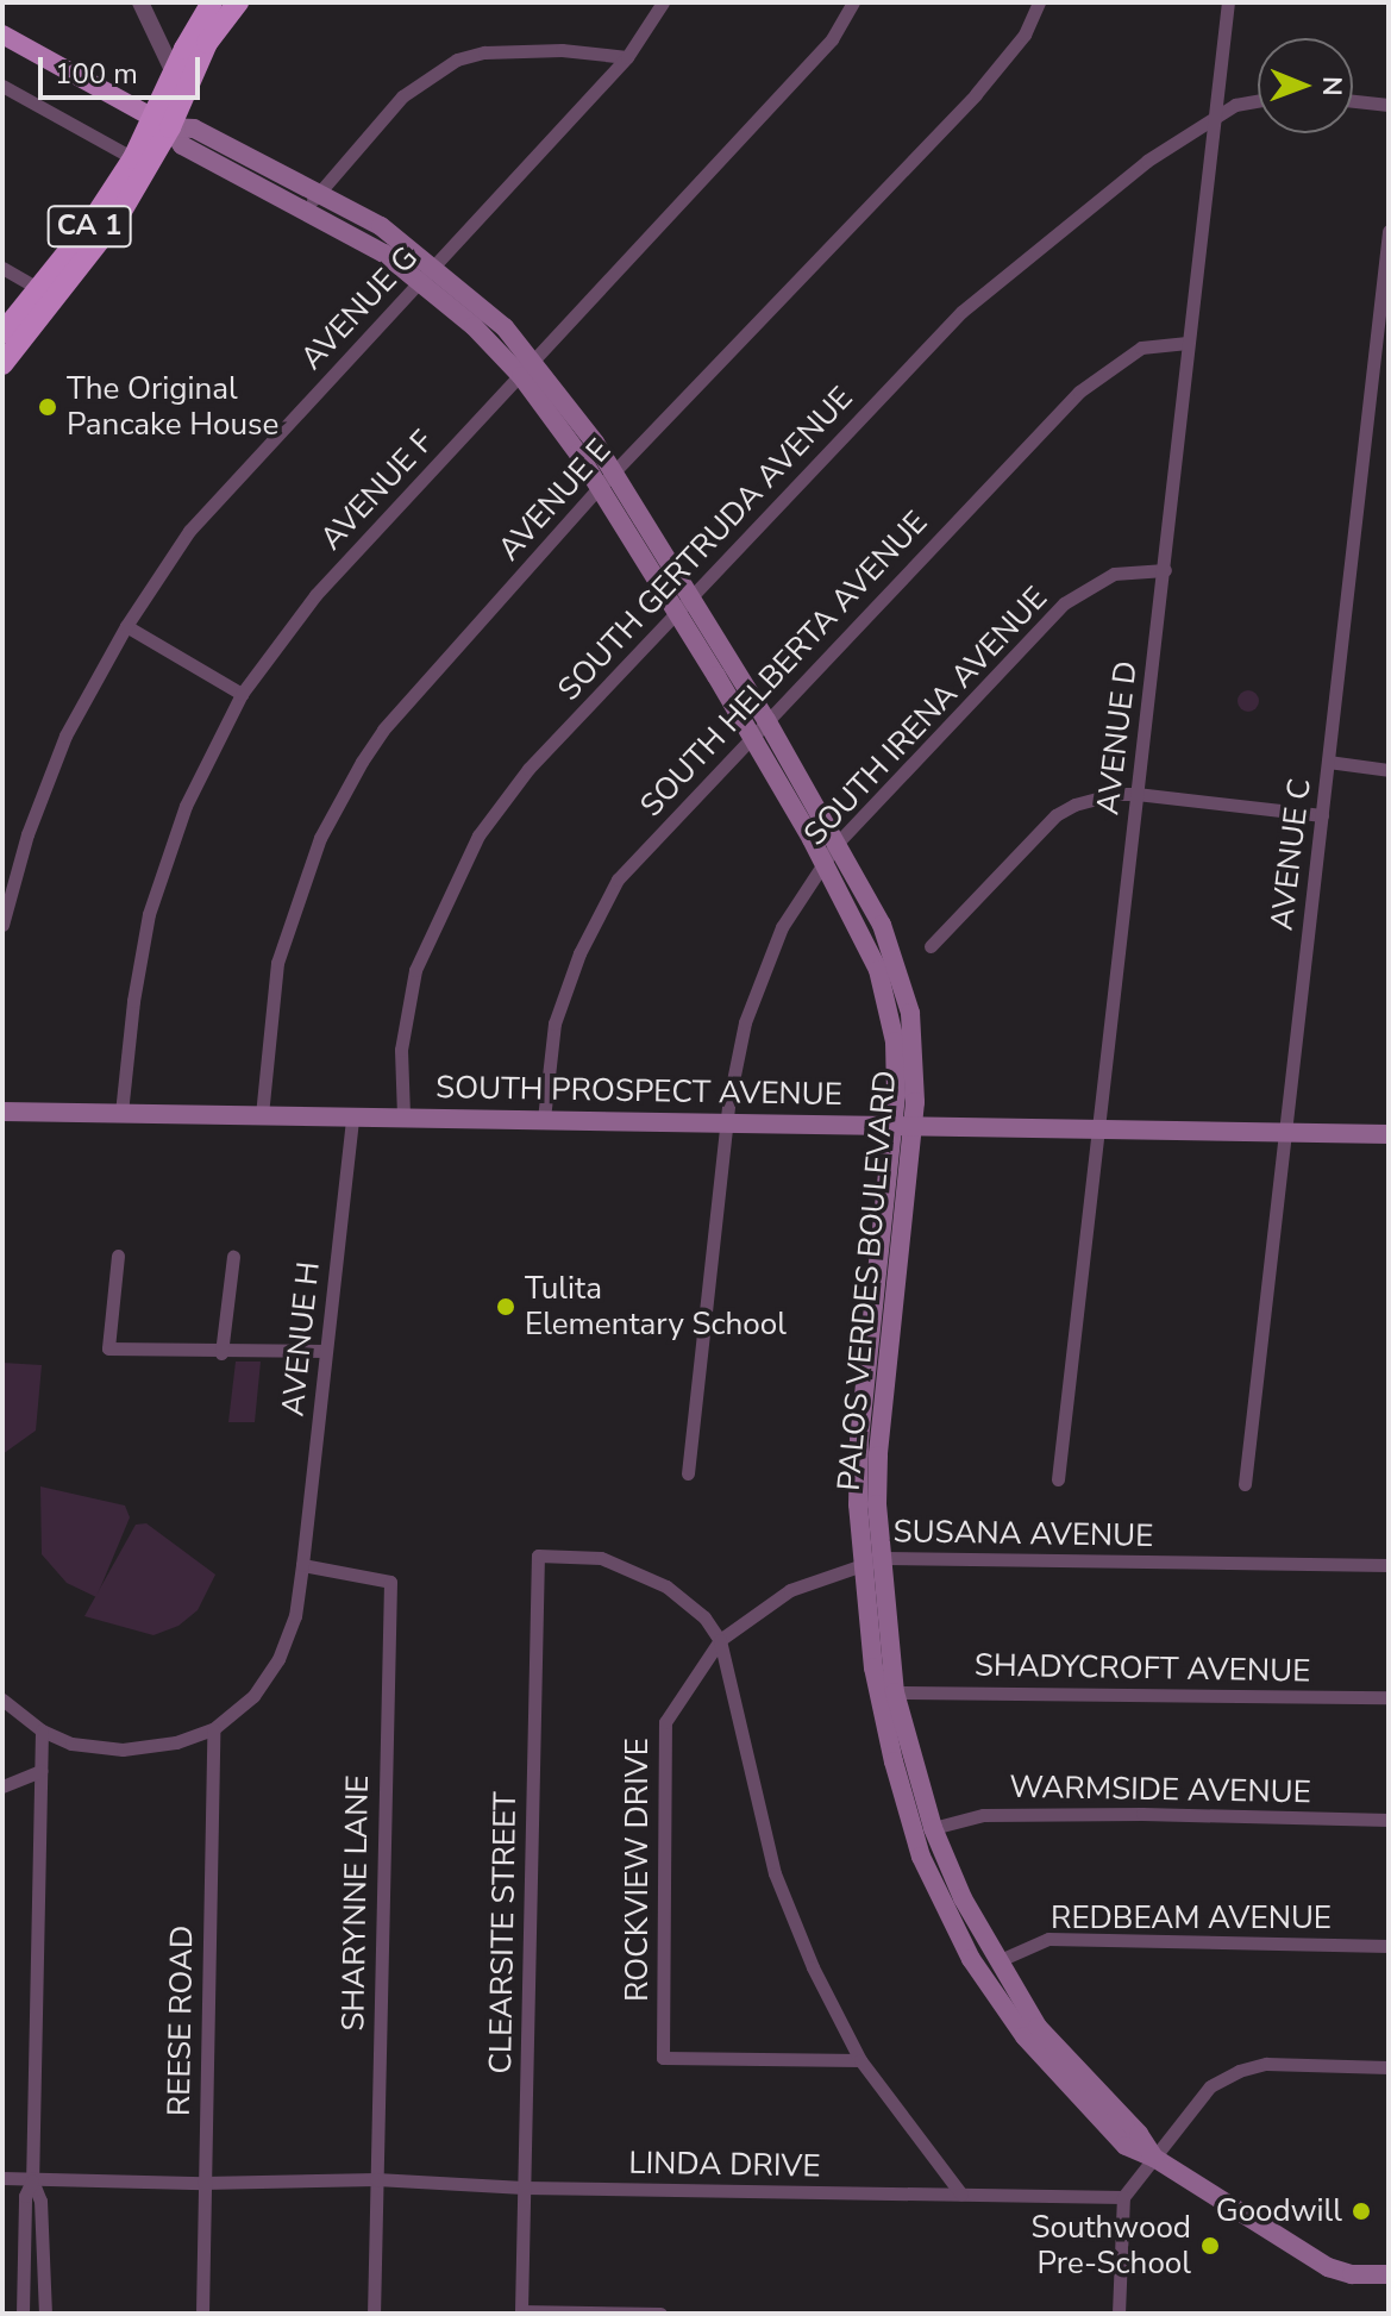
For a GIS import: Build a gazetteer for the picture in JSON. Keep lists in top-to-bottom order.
{
  "streets": {
    "highway": ["CA 1"],
    "main road": ["SOUTH PROSPECT AVENUE", "PALOS VERDES BOULEVARD"],
    "street": [
      "AVENUE G",
      "AVENUE F",
      "AVENUE E",
      "SOUTH GERTRUDA AVENUE",
      "SOUTH HELBERTA AVENUE",
      "SOUTH IRENA AVENUE",
      "AVENUE D",
      "AVENUE C",
      "AVENUE H",
      "SUSANA AVENUE",
      "SHADYCROFT AVENUE",
      "WARMSIDE AVENUE",
      "ROCKVIEW DRIVE",
      "SHARYNNE LANE",
      "REDBEAM AVENUE",
      "CLEARSITE STREET",
      "REESE ROAD",
      "LINDA DRIVE"
    ]
  },
  "crossings": [
    ["CA 1", "PALOS VERDES BOULEVARD"],
    ["AVENUE G", "PALOS VERDES BOULEVARD"],
    ["AVENUE F", "SOUTH PROSPECT AVENUE"],
    ["AVENUE F", "PALOS VERDES BOULEVARD"],
    ["AVENUE E", "SOUTH PROSPECT AVENUE"],
    ["AVENUE E", "PALOS VERDES BOULEVARD"],
    ["SOUTH GERTRUDA AVENUE", "AVENUE D"],
    ["SOUTH GERTRUDA AVENUE", "SOUTH PROSPECT AVENUE"],
    ["SOUTH GERTRUDA AVENUE", "PALOS VERDES BOULEVARD"],
    ["SOUTH HELBERTA AVENUE", "AVENUE D"],
    ["SOUTH HELBERTA AVENUE", "SOUTH PROSPECT AVENUE"],
    ["SOUTH HELBERTA AVENUE", "PALOS VERDES BOULEVARD"],
    ["SOUTH IRENA AVENUE", "AVENUE D"],
    ["SOUTH IRENA AVENUE", "SOUTH PROSPECT AVENUE"],
    ["SOUTH IRENA AVENUE", "PALOS VERDES BOULEVARD"],
    ["AVENUE D", "SOUTH PROSPECT AVENUE"],
    ["AVENUE C", "SOUTH PROSPECT AVENUE"],
    ["SOUTH PROSPECT AVENUE", "PALOS VERDES BOULEVARD"],
    ["SOUTH PROSPECT AVENUE", "AVENUE H"],
    ["PALOS VERDES BOULEVARD", "SUSANA AVENUE"],
    ["PALOS VERDES BOULEVARD", "SHADYCROFT AVENUE"],
    ["PALOS VERDES BOULEVARD", "WARMSIDE AVENUE"],
    ["PALOS VERDES BOULEVARD", "REDBEAM AVENUE"],
    ["AVENUE H", "SHARYNNE LANE"],
    ["AVENUE H", "REESE ROAD"],
    ["SUSANA AVENUE", "ROCKVIEW DRIVE"],
    ["SUSANA AVENUE", "CLEARSITE STREET"],
    ["ROCKVIEW DRIVE", "CLEARSITE STREET"],
    ["SHARYNNE LANE", "LINDA DRIVE"],
    ["CLEARSITE STREET", "LINDA DRIVE"],
    ["REESE ROAD", "LINDA DRIVE"]
  ],
  "places": [
    "The Original Pancake House",
    "Tulita Elementary School",
    "Goodwill",
    "Southwood Pre-School"
  ],
  "scale_bar": "100 m",
  "north": "right"
}
